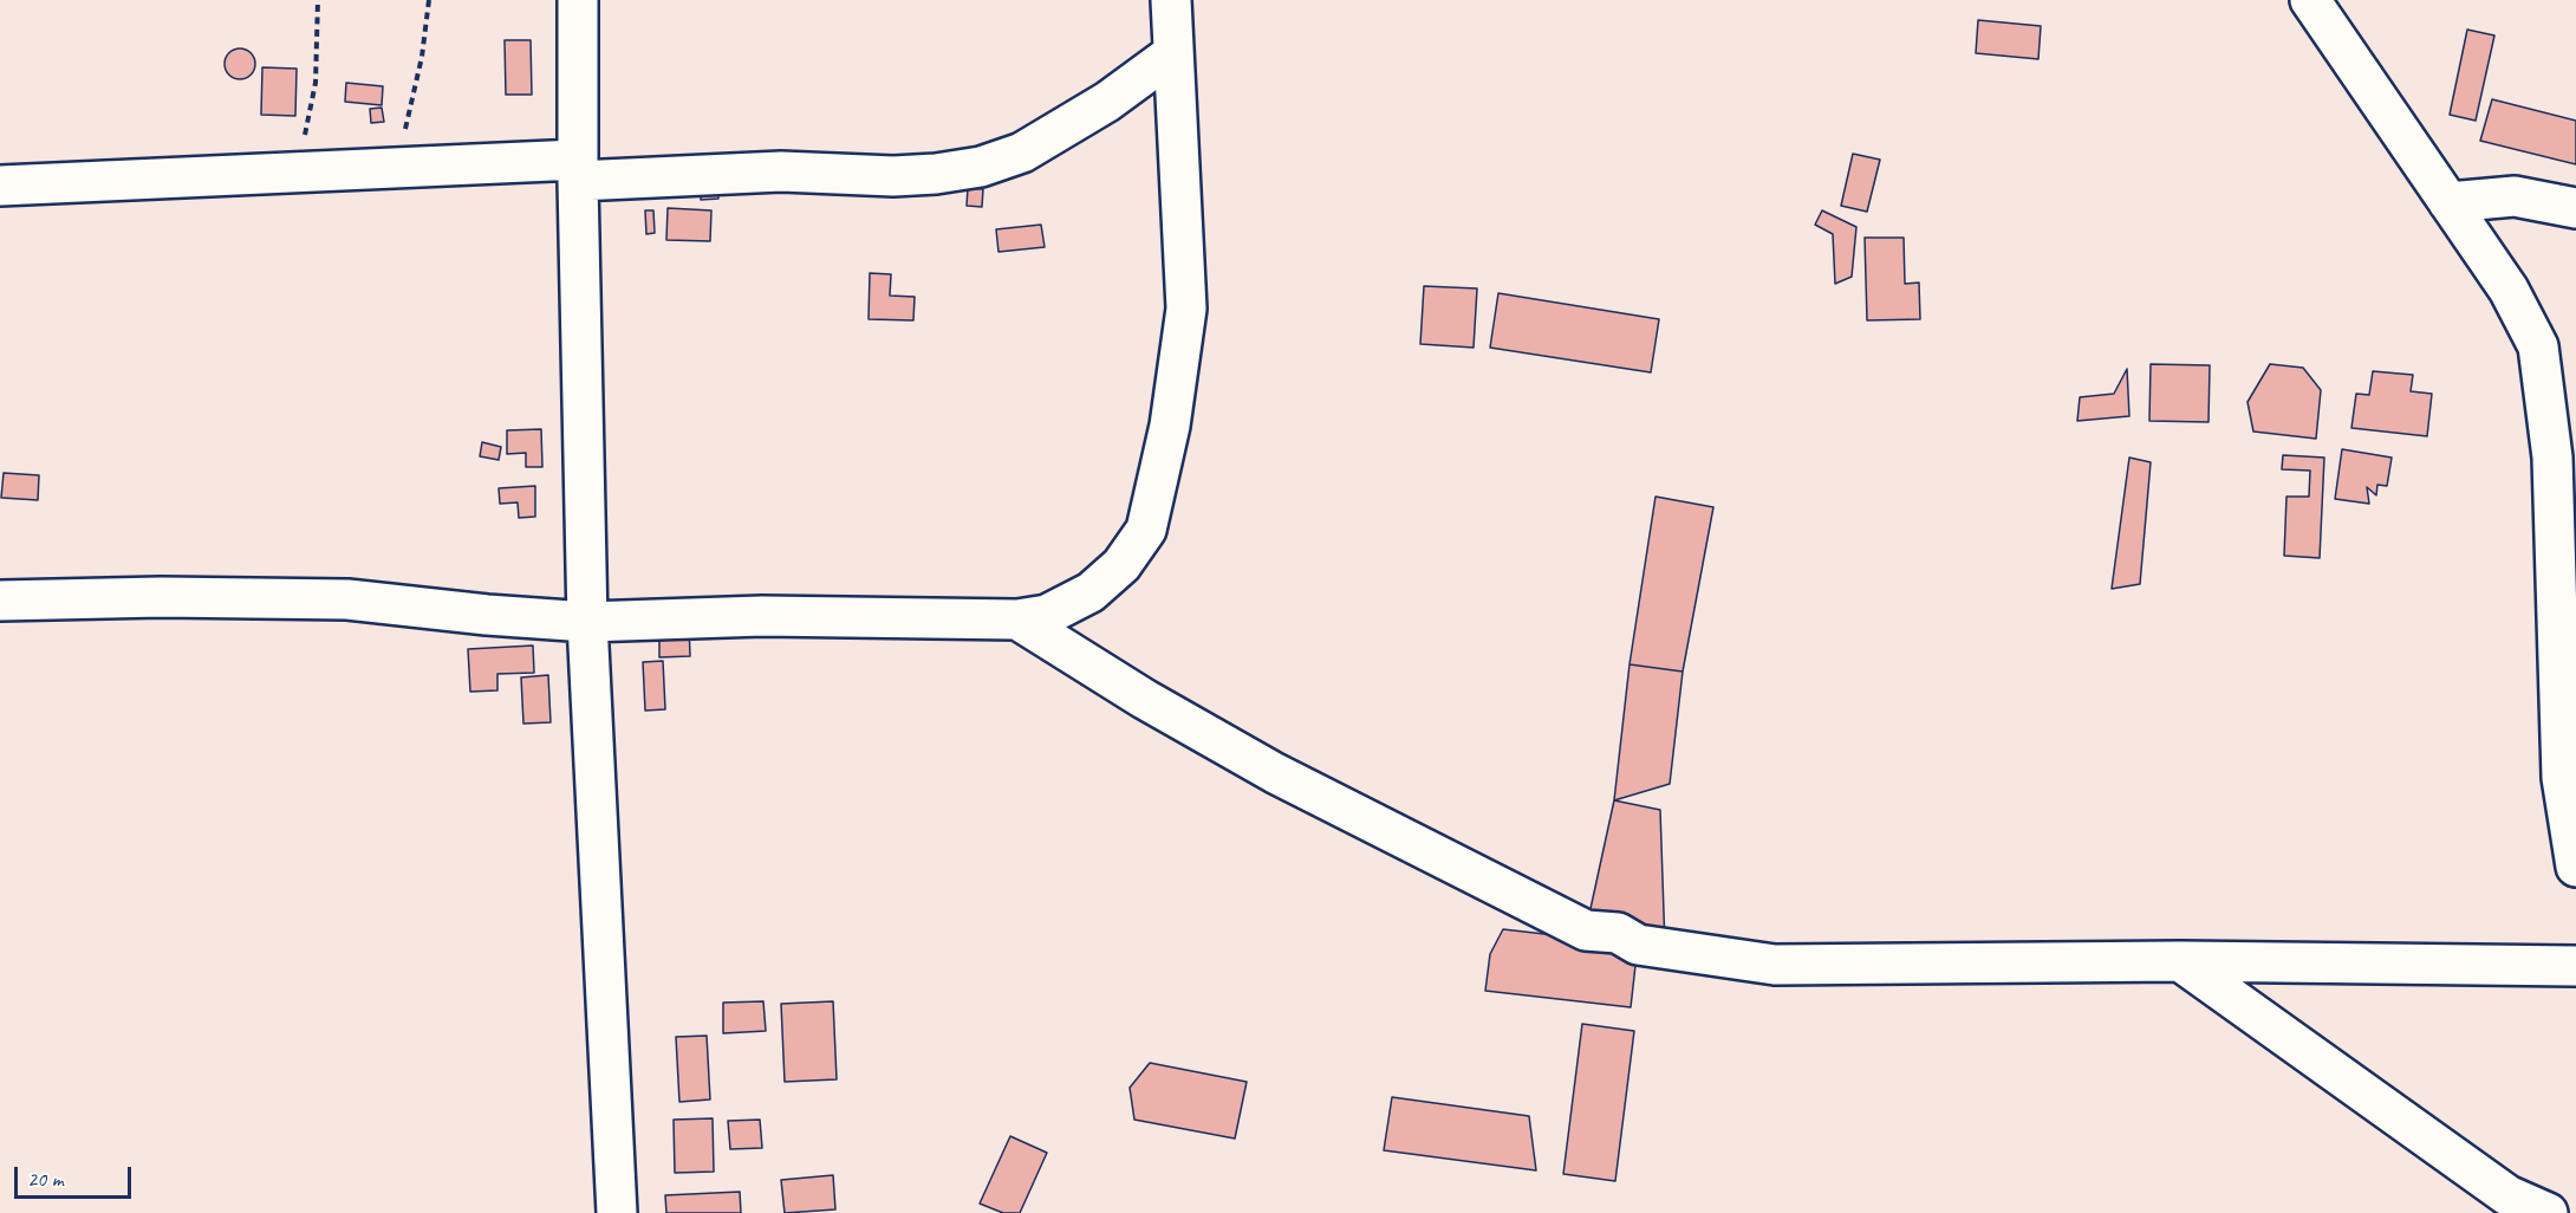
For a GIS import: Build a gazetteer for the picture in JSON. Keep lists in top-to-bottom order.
{
  "scale_bar": "20 m"
}
